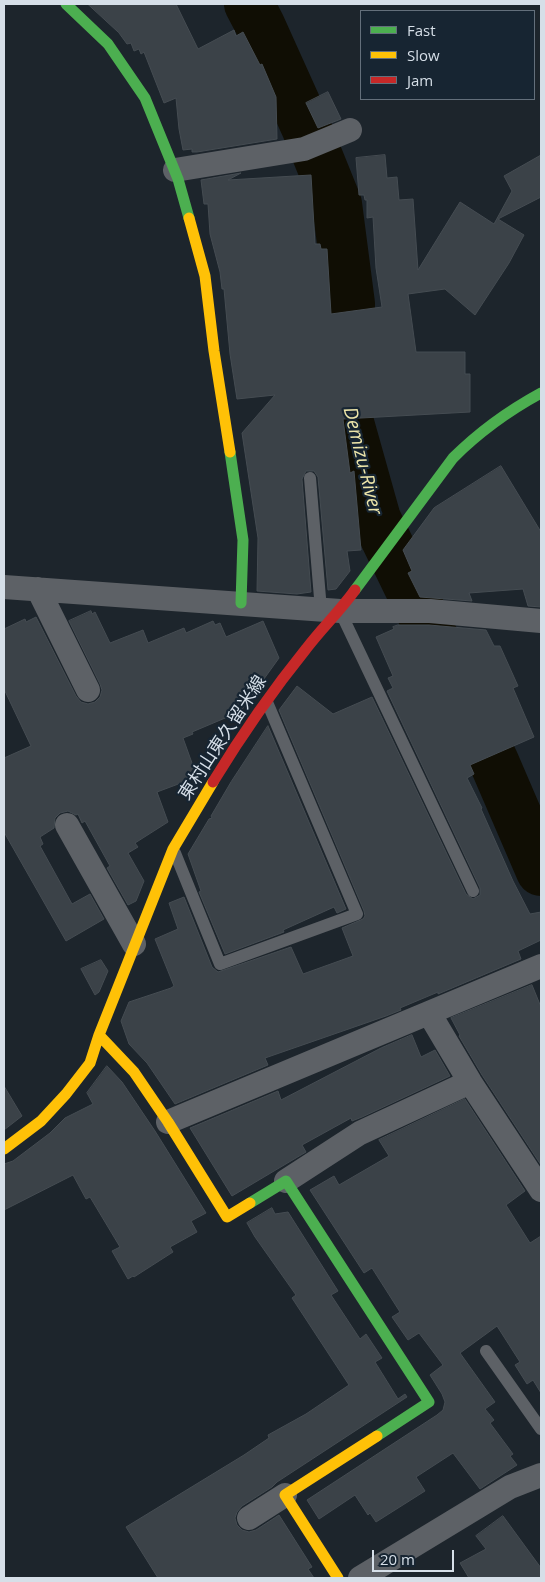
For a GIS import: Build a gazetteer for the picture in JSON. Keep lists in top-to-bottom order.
{
  "streets": {
    "street": ["東村山東久留米線"]
  },
  "water": ["Demizu-River"],
  "legend": ["Fast", "Slow", "Jam"],
  "scale_bar": "20 m"
}
